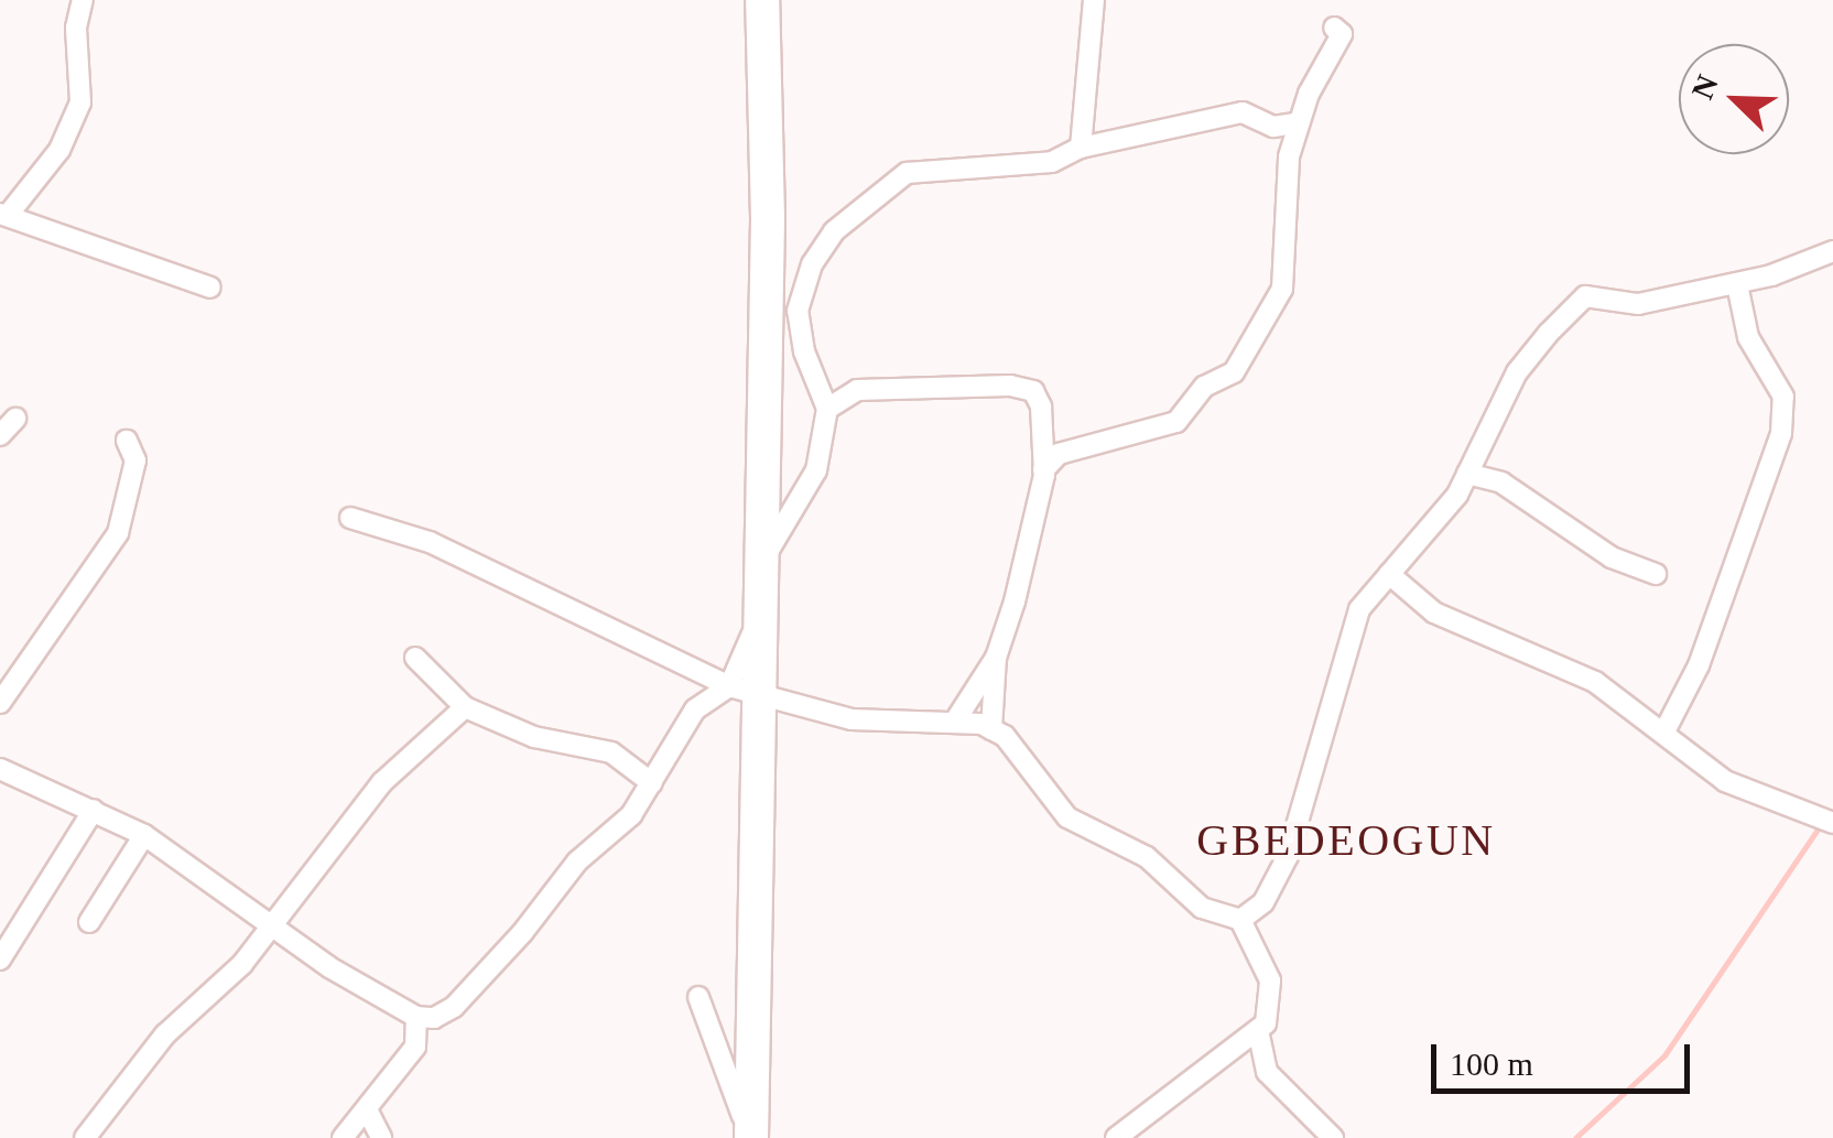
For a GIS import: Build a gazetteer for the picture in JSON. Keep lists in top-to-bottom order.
{
  "districts": ["GBEDEOGUN"],
  "scale_bar": "100 m",
  "north": "top left"
}
